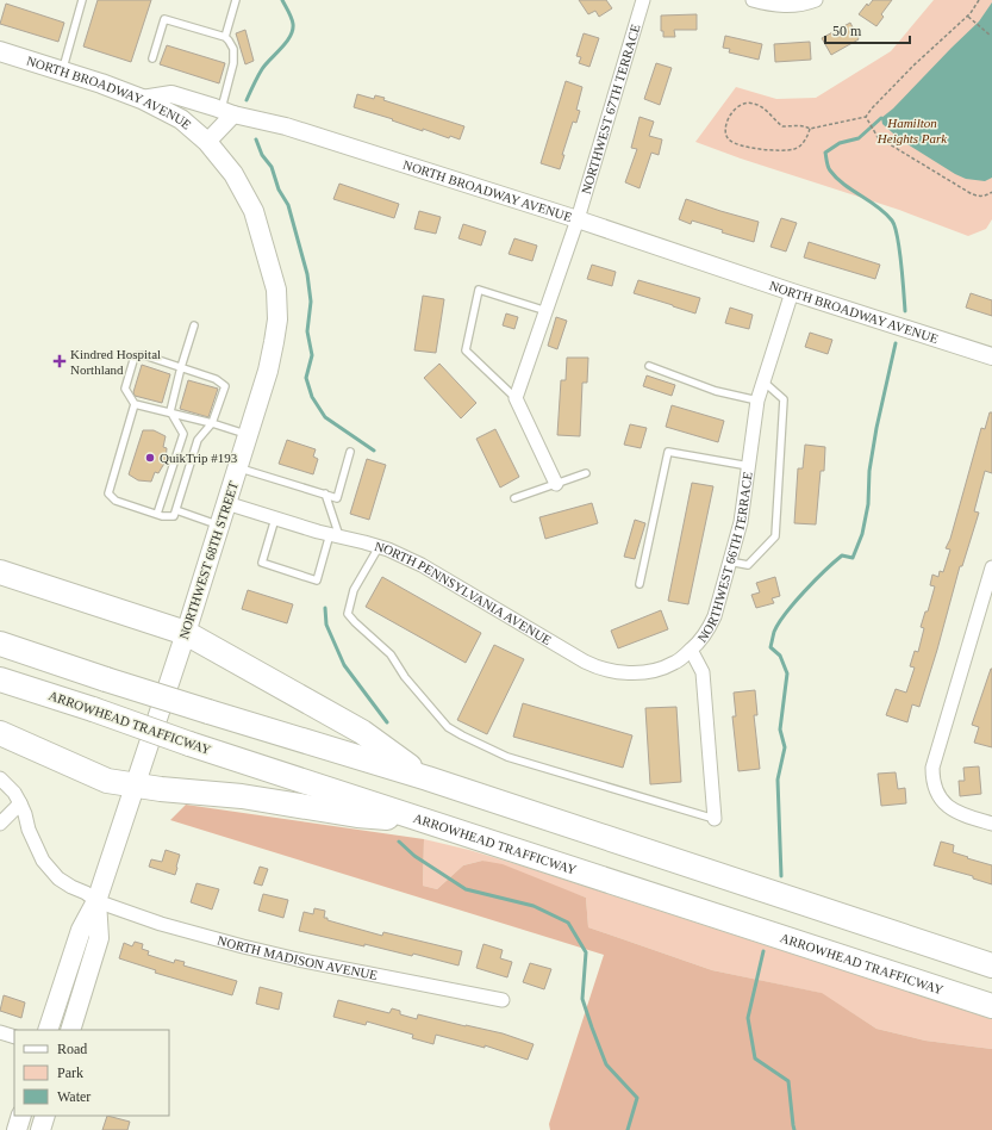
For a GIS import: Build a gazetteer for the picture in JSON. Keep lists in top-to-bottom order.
{
  "streets": {
    "highway": ["ARROWHEAD TRAFFICWAY"],
    "main road": ["NORTH BROADWAY AVENUE", "NORTHWEST 68TH STREET"],
    "street": [
      "NORTHWEST 67TH TERRACE",
      "NORTHWEST 66TH TERRACE",
      "NORTH PENNSYLVANIA AVENUE",
      "NORTH MADISON AVENUE"
    ]
  },
  "crossings": [
    ["NORTH BROADWAY AVENUE", "NORTHWEST 67TH TERRACE"],
    ["NORTH BROADWAY AVENUE", "NORTHWEST 66TH TERRACE"],
    ["NORTH BROADWAY AVENUE", "NORTHWEST 68TH STREET"],
    ["NORTHWEST 66TH TERRACE", "NORTH PENNSYLVANIA AVENUE"],
    ["NORTHWEST 68TH STREET", "NORTH PENNSYLVANIA AVENUE"],
    ["NORTHWEST 68TH STREET", "NORTH MADISON AVENUE"]
  ],
  "parks": ["Hamilton Heights Park"],
  "places": {
    "health": ["Kindred Hospital Northland"],
    "other": ["QuikTrip #193"]
  },
  "legend": ["Road", "Park", "Water"],
  "scale_bar": "50 m"
}
